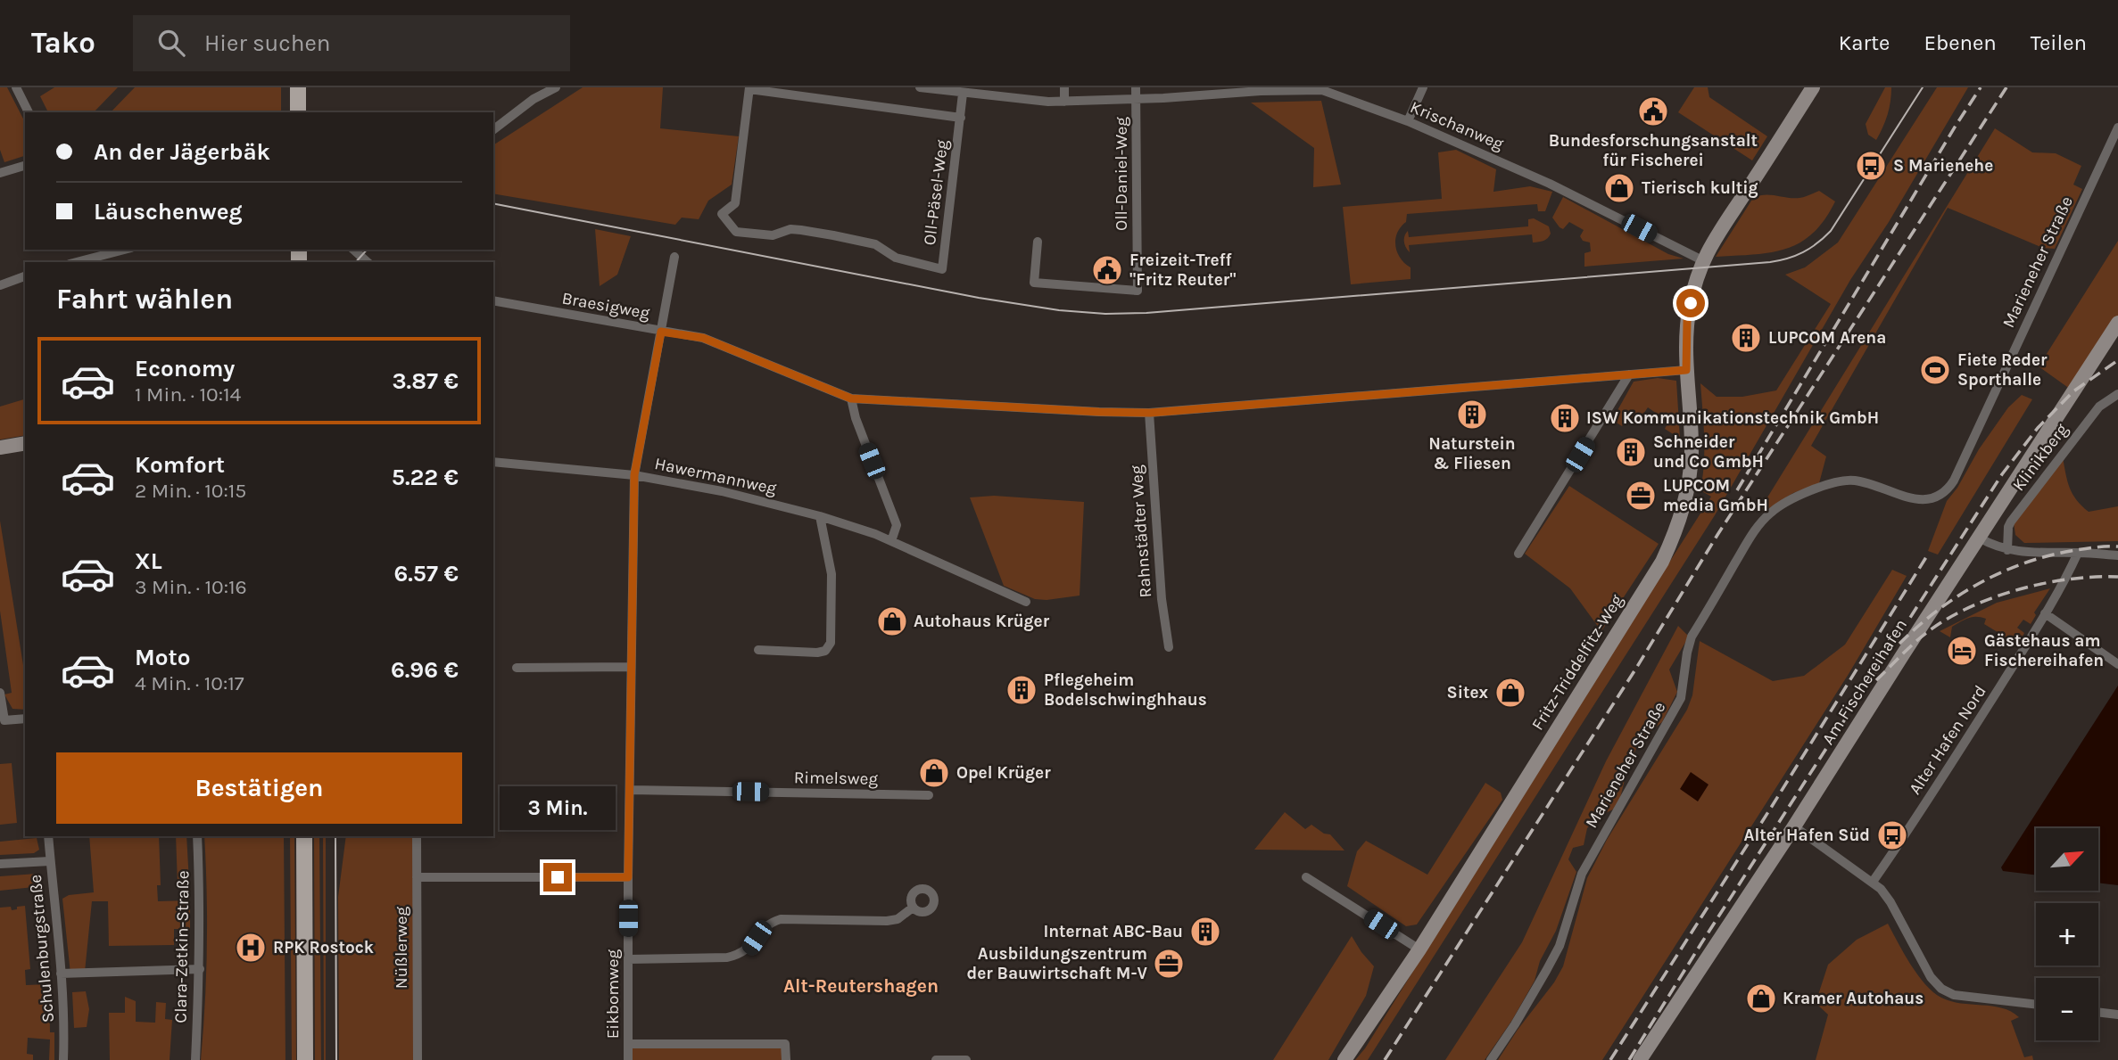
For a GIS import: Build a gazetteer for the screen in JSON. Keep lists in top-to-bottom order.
{
  "streets": {
    "street": [
      "Krischanweg",
      "Oll-Daniel-Weg",
      "Oll-Päsel-Weg",
      "Marieneher Straße",
      "Braesigweg",
      "Klinikberg",
      "Hawermannweg",
      "Rahnstädter Weg",
      "Fritz-Triddelfitz-Weg",
      "Am Fischereihafen",
      "Alter Hafen Nord",
      "Rimelsweg",
      "Clara-Zetkin-Straße",
      "Nüßlerweg",
      "Schulenburgstraße",
      "Eikbomweg"
    ]
  },
  "crossings": [
    ["Krischanweg", "Oll-Daniel-Weg"],
    ["Krischanweg", "Oll-Päsel-Weg"],
    ["Krischanweg", "Fritz-Triddelfitz-Weg"],
    ["Braesigweg", "Eikbomweg"],
    ["Hawermannweg", "Eikbomweg"],
    ["Rimelsweg", "Eikbomweg"]
  ],
  "districts": ["Alt-Reutershagen"],
  "places": {
    "public building": ["Bundesforschungsanstalt für Fischerei", "Freizeit-Treff \"Fritz Reuter\""],
    "bus stop": ["S Marienehe", "Alter Hafen Süd"],
    "shop": [
      "Tierisch kultig",
      "Autohaus Krüger",
      "Sitex",
      "Opel Krüger",
      "Kramer Autohaus"
    ],
    "building": [
      "LUPCOM Arena",
      "Naturstein & Fliesen",
      "ISW Kommunikationstechnik GmbH",
      "Schneider und Co GmbH",
      "Pflegeheim Bodelschwinghhaus",
      "Internat ABC-Bau"
    ],
    "sports": ["Fiete Reder Sporthalle"],
    "office": ["LUPCOM media GmbH", "Ausbildungszentrum der Bauwirtschaft M-V"],
    "hotel": ["Gästehaus am Fischereihafen"],
    "hospital": ["RPK Rostock"]
  },
  "north": "top right",
  "page": {
    "header": "Tako",
    "search": "Hier suchen",
    "nav": ["Karte", "Ebenen", "Teilen"],
    "banner": ["An der Jägerbäk", "Läuschenweg"],
    "heading": "Fahrt wählen",
    "list": [
      {
        "name": "Economy",
        "note": "1 Min. · 10:14",
        "value": "3.87 €"
      },
      {
        "name": "Komfort",
        "note": "2 Min. · 10:15",
        "value": "5.22 €"
      },
      {
        "name": "XL",
        "note": "3 Min. · 10:16",
        "value": "6.57 €"
      },
      {
        "name": "Moto",
        "note": "4 Min. · 10:17",
        "value": "6.96 €"
      }
    ],
    "buttons": "Bestätigen",
    "bubble": "3 Min.",
    "map_buttons": ["+", "−"]
  }
}
